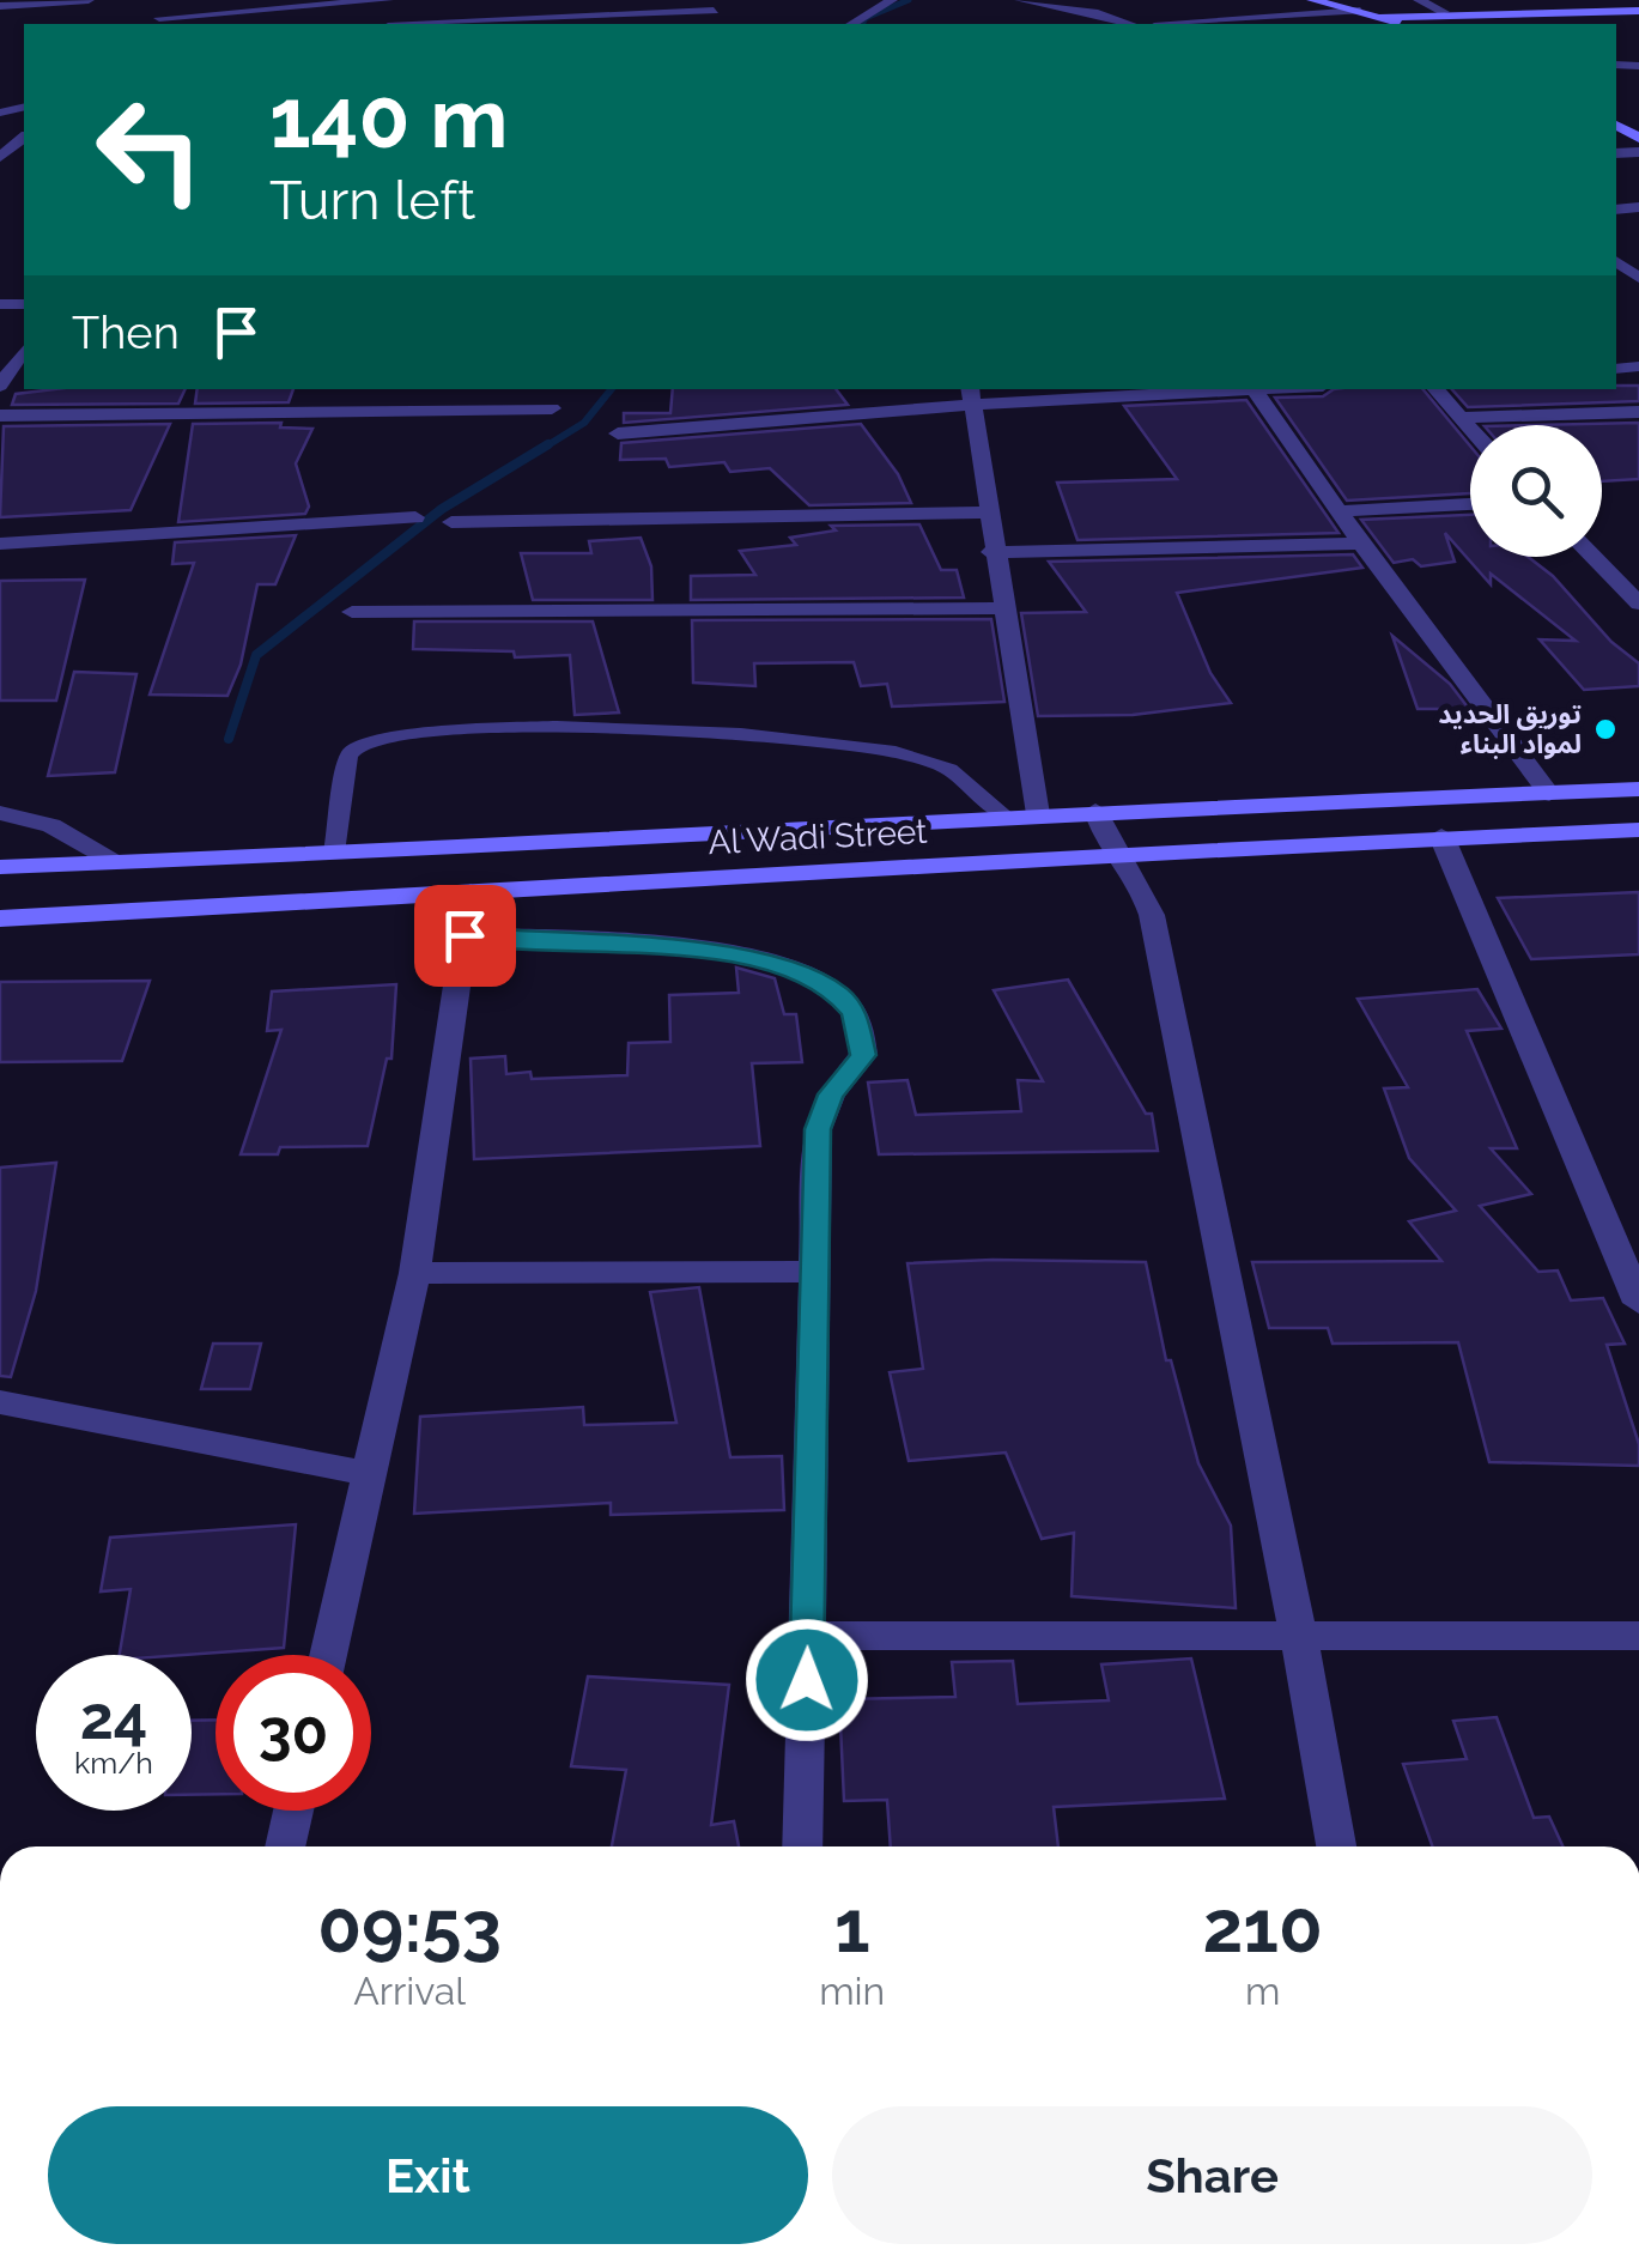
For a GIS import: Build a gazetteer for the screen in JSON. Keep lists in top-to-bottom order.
{
  "streets": {
    "main road": ["Al Wadi Street"]
  },
  "places": ["توريق الحديد لمواد البناء"],
  "page": {
    "turn": ["140 m", "Turn left"],
    "then": "Then",
    "speed": "24 km/h",
    "limit": "30",
    "eta": [
      "09:53",
      "Arrival",
      "1",
      "min",
      "210",
      "m"
    ],
    "buttons": ["Exit", "Share"]
  }
}
